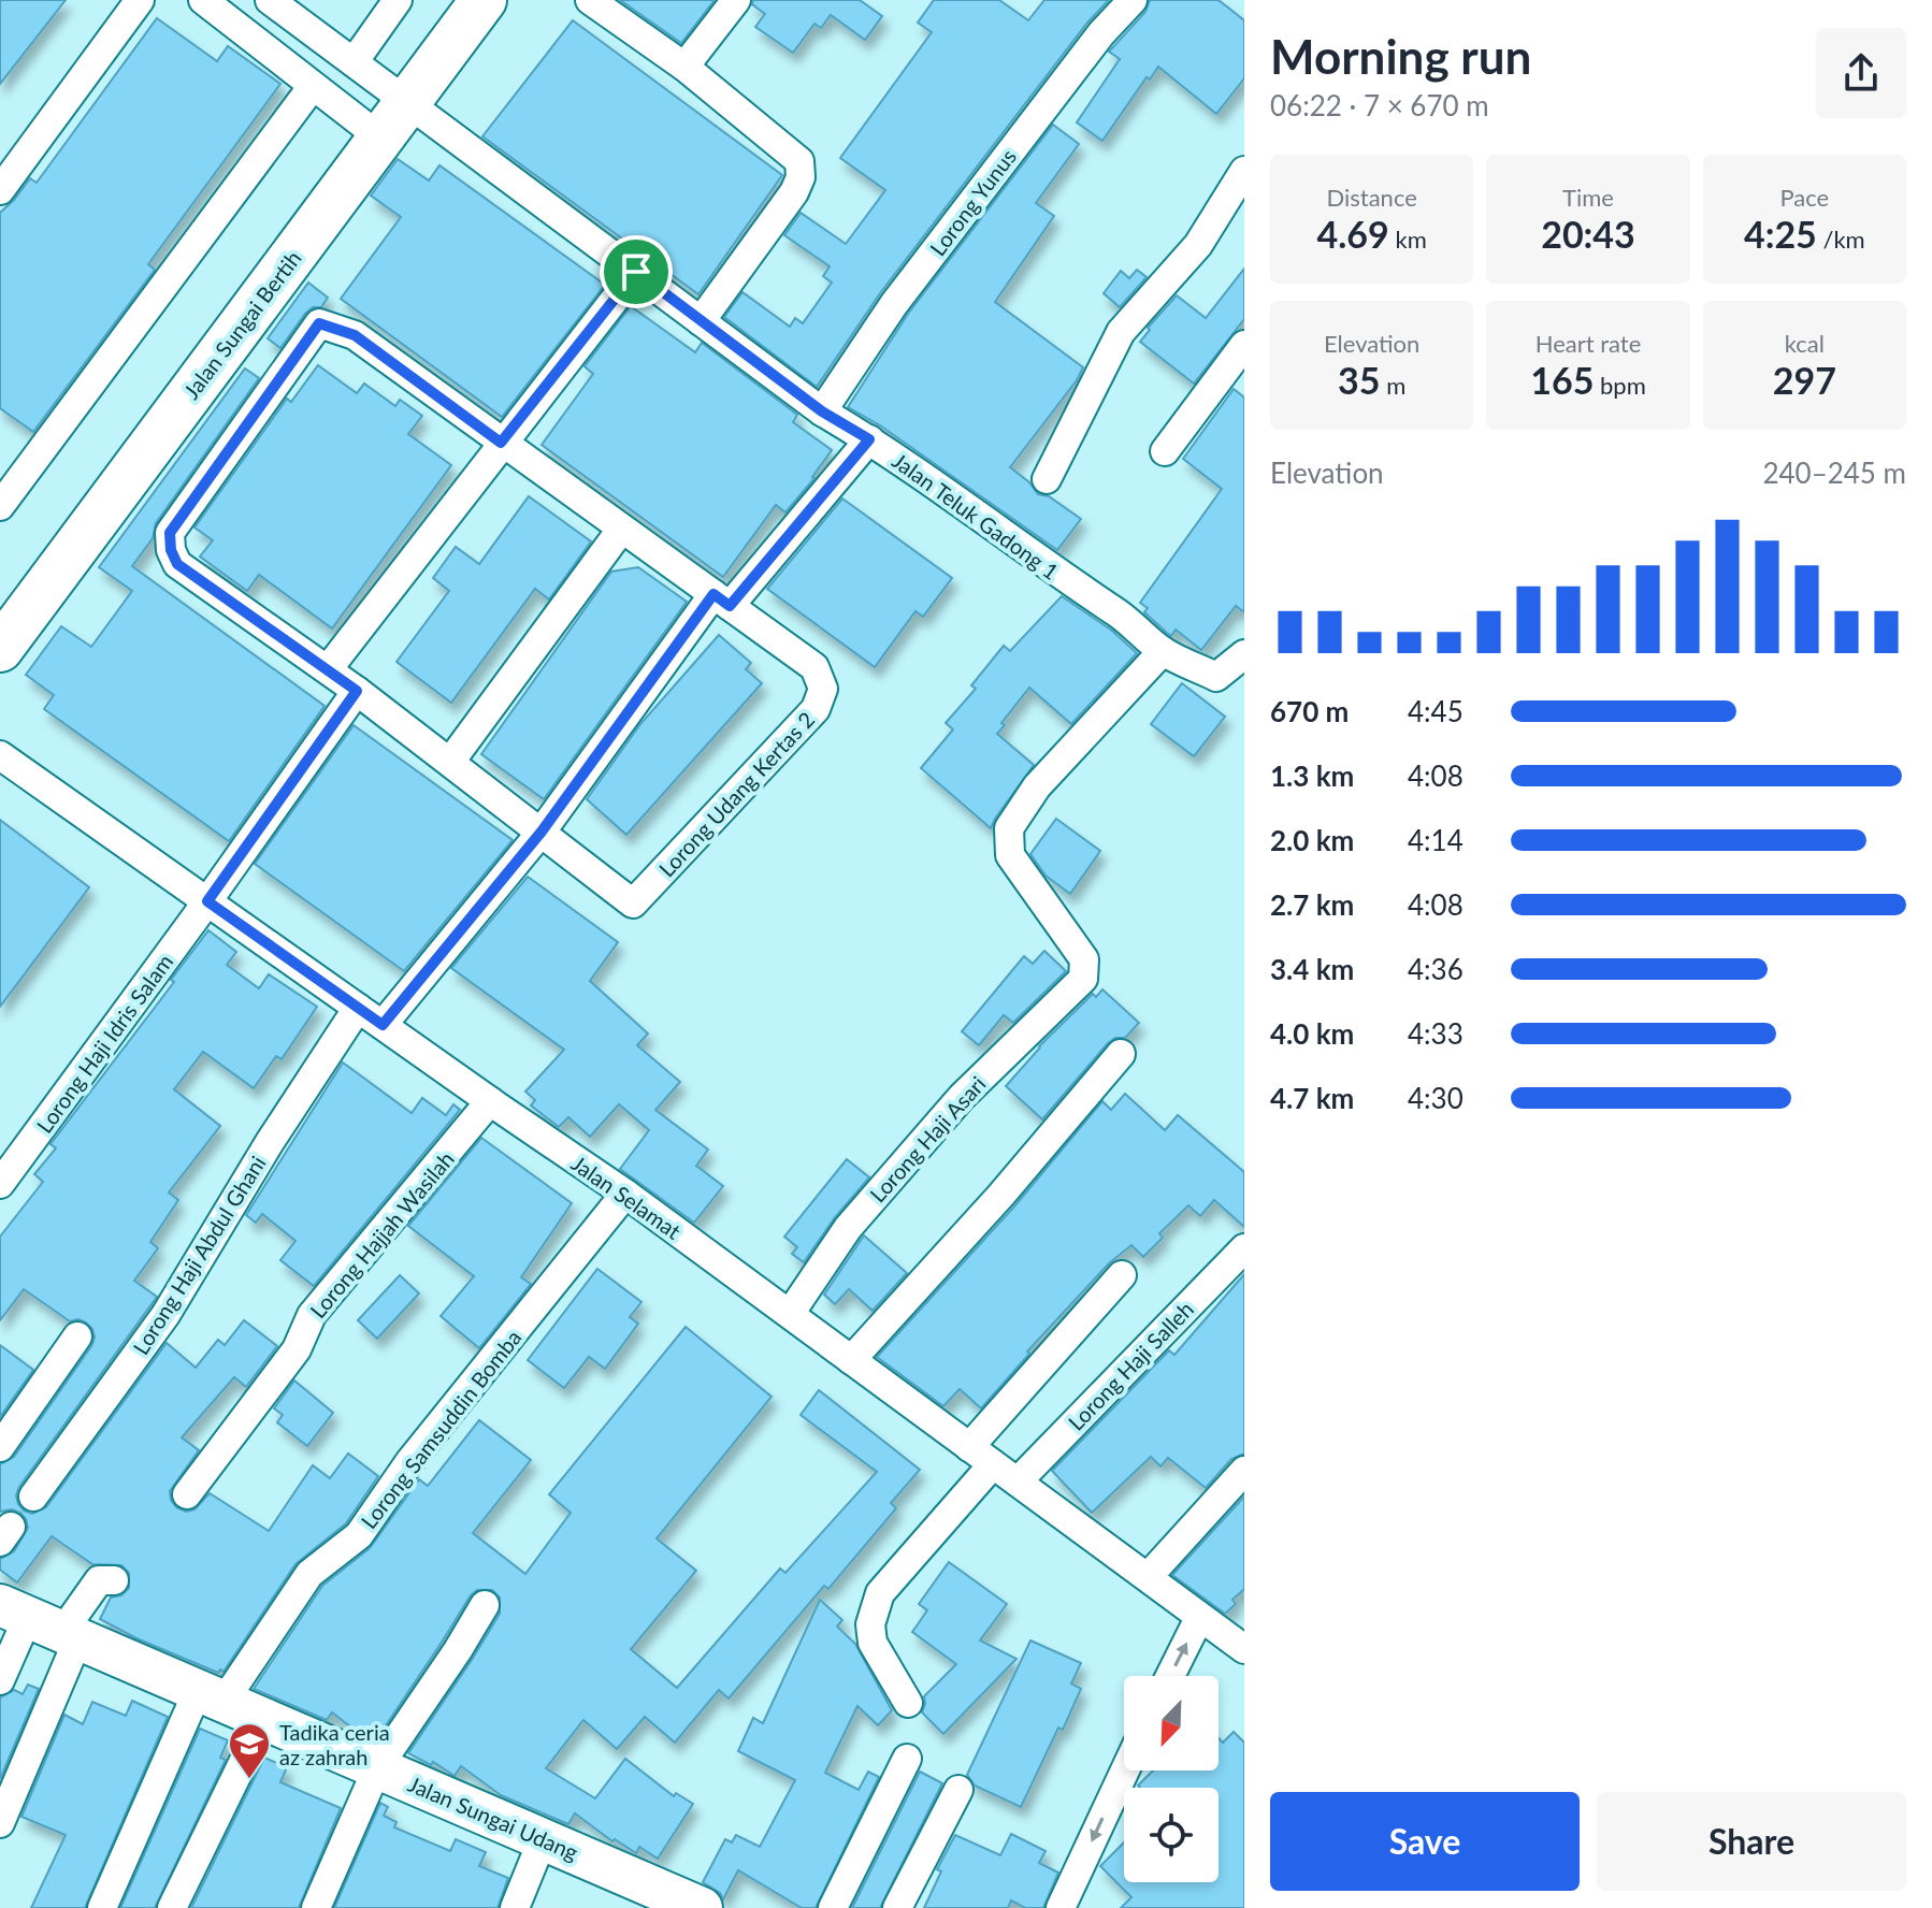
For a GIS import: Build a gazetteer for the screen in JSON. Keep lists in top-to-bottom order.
{
  "streets": {
    "main road": ["Jalan Sungai Bertih"],
    "street": [
      "Lorong Yunus",
      "Jalan Teluk Gadong 1",
      "Lorong Udang Kertas 2",
      "Lorong Haji Idris Salam",
      "Lorong Haji Asari",
      "Jalan Selamat",
      "Lorong Hajjah Wasilah",
      "Lorong Haji Abdul Ghani",
      "Lorong Haji Salleh",
      "Lorong Samsuddin Bomba",
      "Jalan Sungai Udang"
    ]
  },
  "crossings": [
    ["Lorong Yunus", "Jalan Teluk Gadong 1"],
    ["Jalan Sungai Bertih", "Jalan Teluk Gadong 1"],
    ["Jalan Teluk Gadong 1", "Lorong Haji Asari"],
    ["Lorong Haji Idris Salam", "Jalan Selamat"],
    ["Lorong Haji Asari", "Jalan Selamat"],
    ["Jalan Selamat", "Lorong Hajjah Wasilah"],
    ["Jalan Selamat", "Lorong Haji Abdul Ghani"],
    ["Jalan Selamat", "Lorong Haji Salleh"],
    ["Jalan Selamat", "Lorong Samsuddin Bomba"],
    ["Lorong Samsuddin Bomba", "Jalan Sungai Udang"]
  ],
  "places": {
    "school or university": ["Tadika ceria az zahrah"]
  },
  "north": "bottom left",
  "page": {
    "heading": ["Morning run", "06:22 · 7 × 670 m"],
    "stats": [
      ["Distance", "4.69 km"],
      ["Time", "20:43"],
      ["Pace", "4:25 /km"],
      ["Elevation", "35 m"],
      ["Heart rate", "165 bpm"],
      ["kcal", "297"]
    ],
    "chart": ["Elevation", "240–245 m"],
    "list": [
      {
        "name": "670 m",
        "note": "4:45"
      },
      {
        "name": "1.3 km",
        "note": "4:08"
      },
      {
        "name": "2.0 km",
        "note": "4:14"
      },
      {
        "name": "2.7 km",
        "note": "4:08"
      },
      {
        "name": "3.4 km",
        "note": "4:36"
      },
      {
        "name": "4.0 km",
        "note": "4:33"
      },
      {
        "name": "4.7 km",
        "note": "4:30"
      }
    ],
    "buttons": ["Save", "Share"]
  }
}
